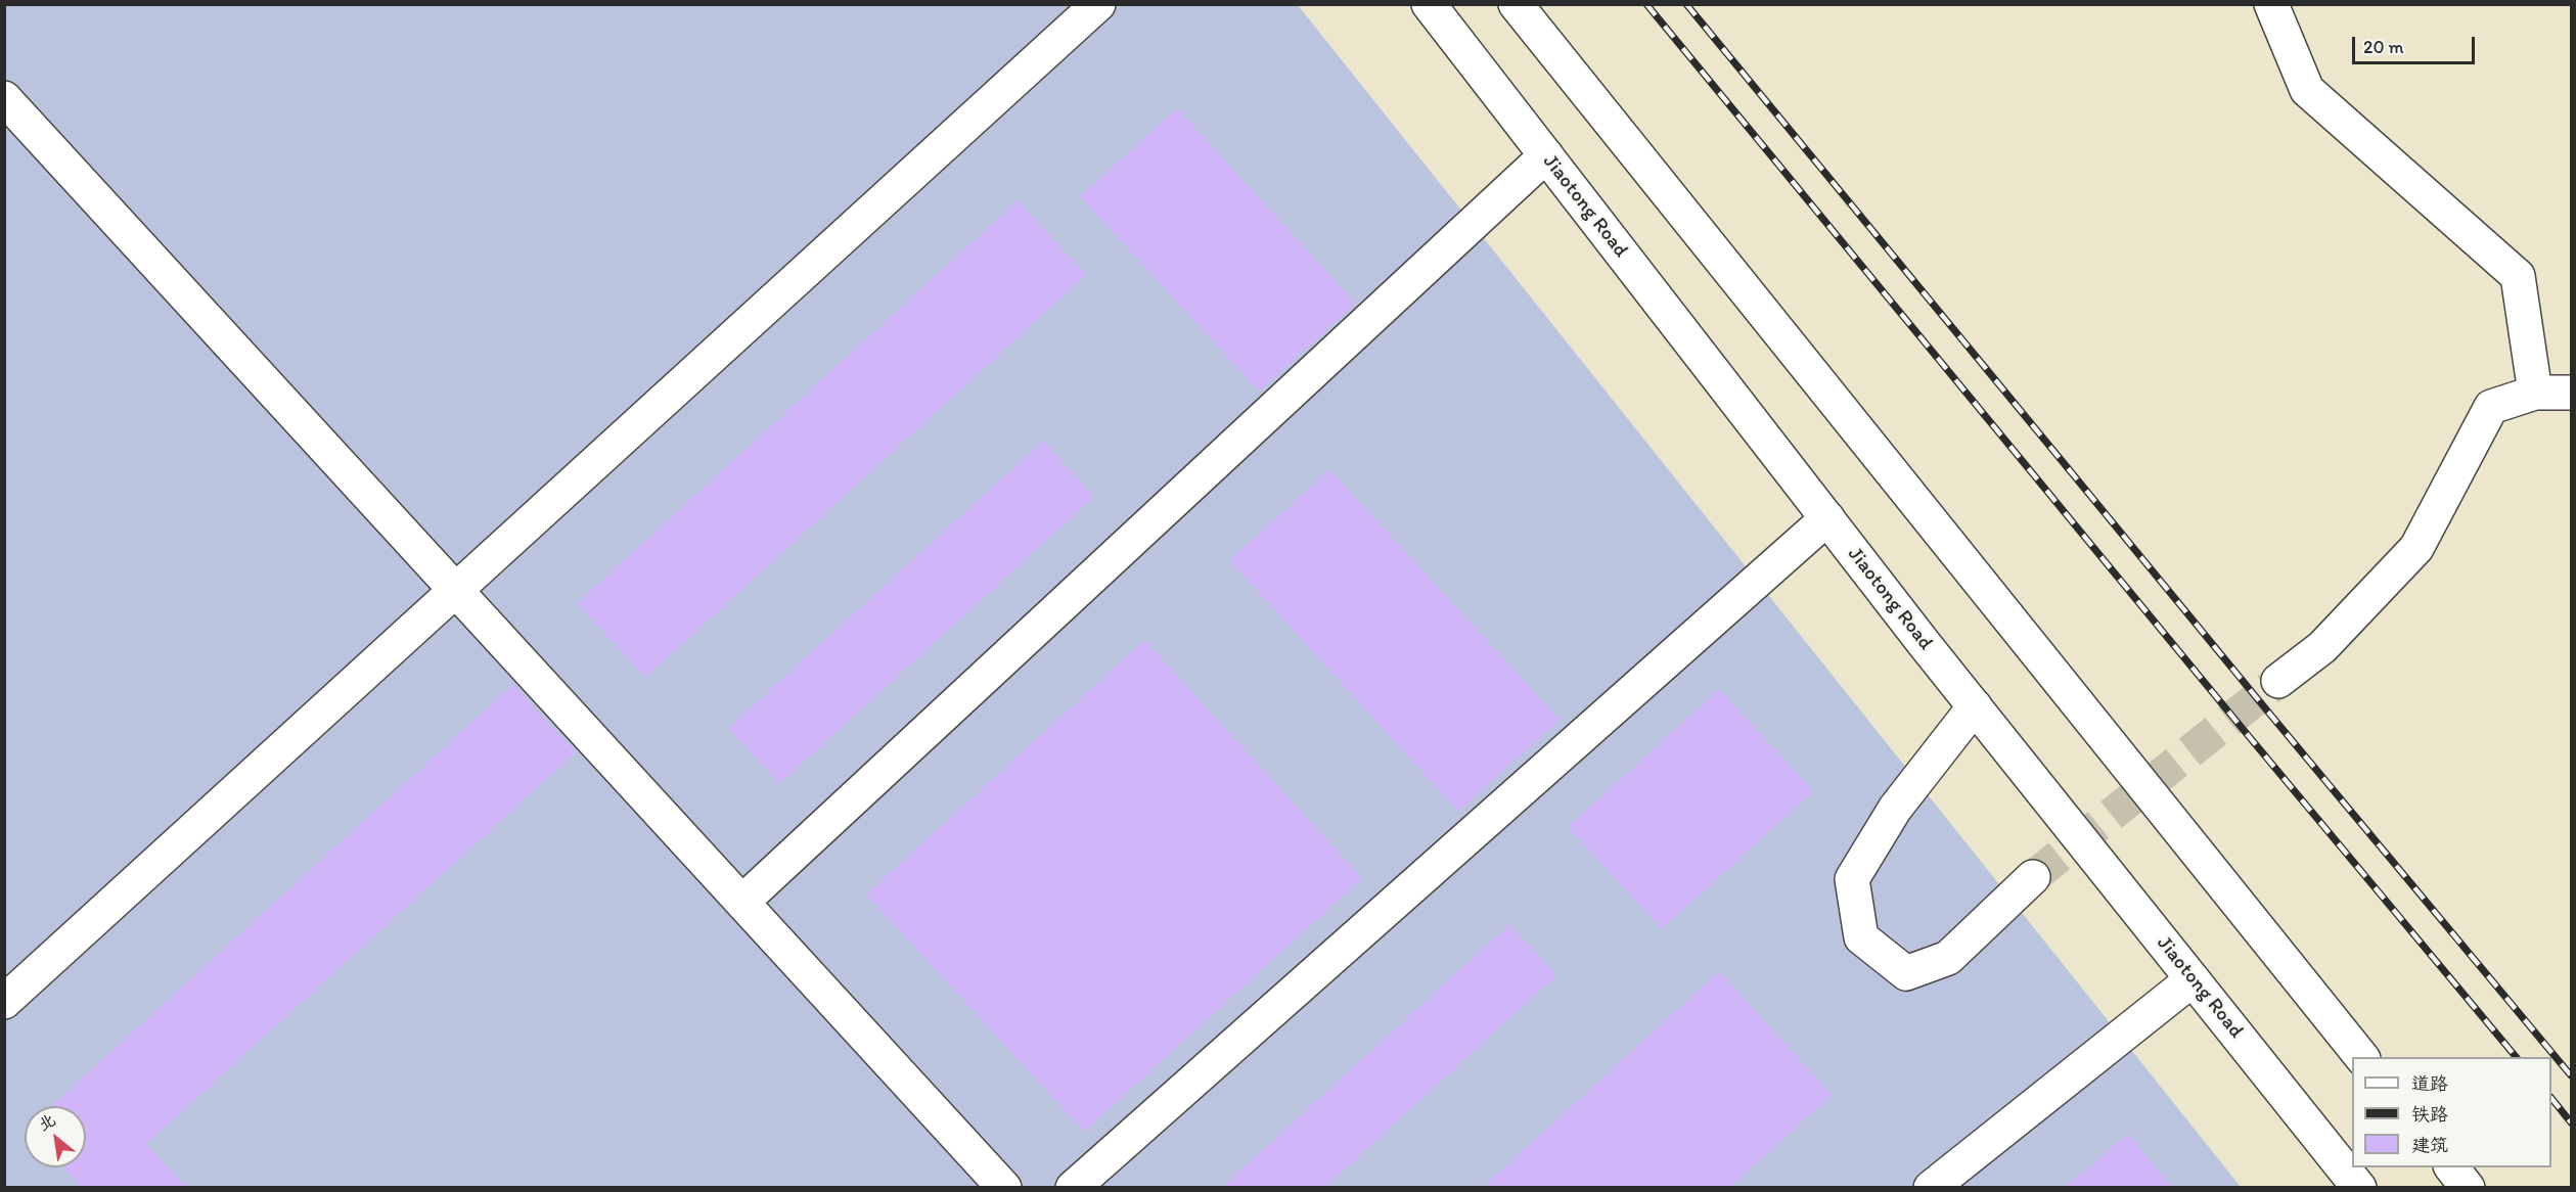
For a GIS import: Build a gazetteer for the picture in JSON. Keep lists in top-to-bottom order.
{
  "streets": {
    "street": ["Jiaotong Road"]
  },
  "legend": ["道路", "铁路", "建筑"],
  "scale_bar": "20 m",
  "north": "top left"
}
